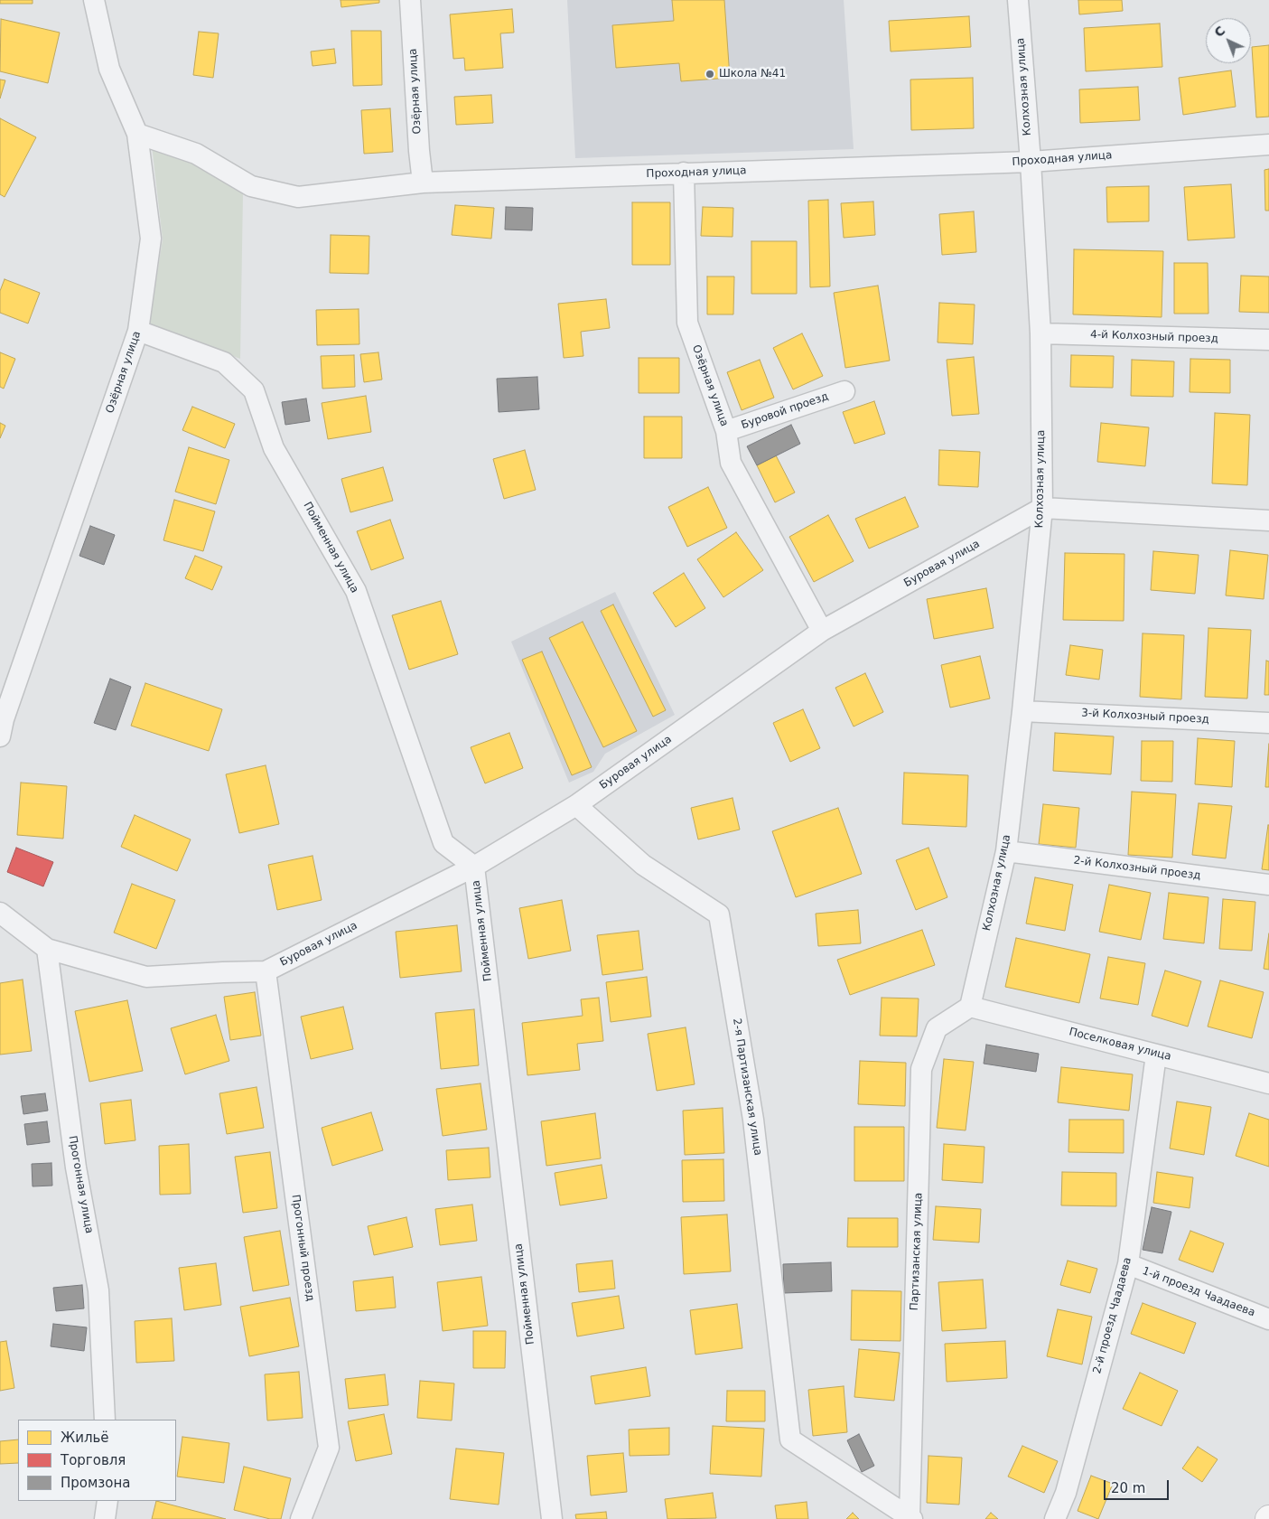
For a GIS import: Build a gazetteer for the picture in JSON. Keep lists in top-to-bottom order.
{
  "streets": {
    "street": [
      "Колхозная улица",
      "Озёрная улица",
      "Проходная улица",
      "4-й Колхозный проезд",
      "Буровой проезд",
      "Пойменная улица",
      "Буровая улица",
      "3-й Колхозный проезд",
      "2-й Колхозный проезд",
      "Поселковая улица",
      "2-я Партизанская улица",
      "Прогонная улица",
      "Прогонный проезд",
      "Партизанская улица",
      "1-й проезд Чаадаева",
      "2-й проезд Чаадаева"
    ]
  },
  "crossings": [
    ["Колхозная улица", "Проходная улица"],
    ["Колхозная улица", "4-й Колхозный проезд"],
    ["Колхозная улица", "Буровая улица"],
    ["Колхозная улица", "3-й Колхозный проезд"],
    ["Колхозная улица", "2-й Колхозный проезд"],
    ["Колхозная улица", "Поселковая улица"],
    ["Колхозная улица", "Партизанская улица"],
    ["Озёрная улица", "Проходная улица"],
    ["Озёрная улица", "Буровой проезд"],
    ["Озёрная улица", "Пойменная улица"],
    ["Озёрная улица", "Буровая улица"],
    ["Пойменная улица", "Буровая улица"],
    ["Буровая улица", "2-я Партизанская улица"],
    ["Буровая улица", "Прогонная улица"],
    ["Буровая улица", "Прогонный проезд"],
    ["Поселковая улица", "Партизанская улица"],
    ["Поселковая улица", "2-й проезд Чаадаева"],
    ["2-я Партизанская улица", "Партизанская улица"],
    ["1-й проезд Чаадаева", "2-й проезд Чаадаева"]
  ],
  "places": ["Школа №41"],
  "legend": ["Жильё", "Торговля", "Промзона"],
  "scale_bar": "20 m",
  "north": "top left"
}
